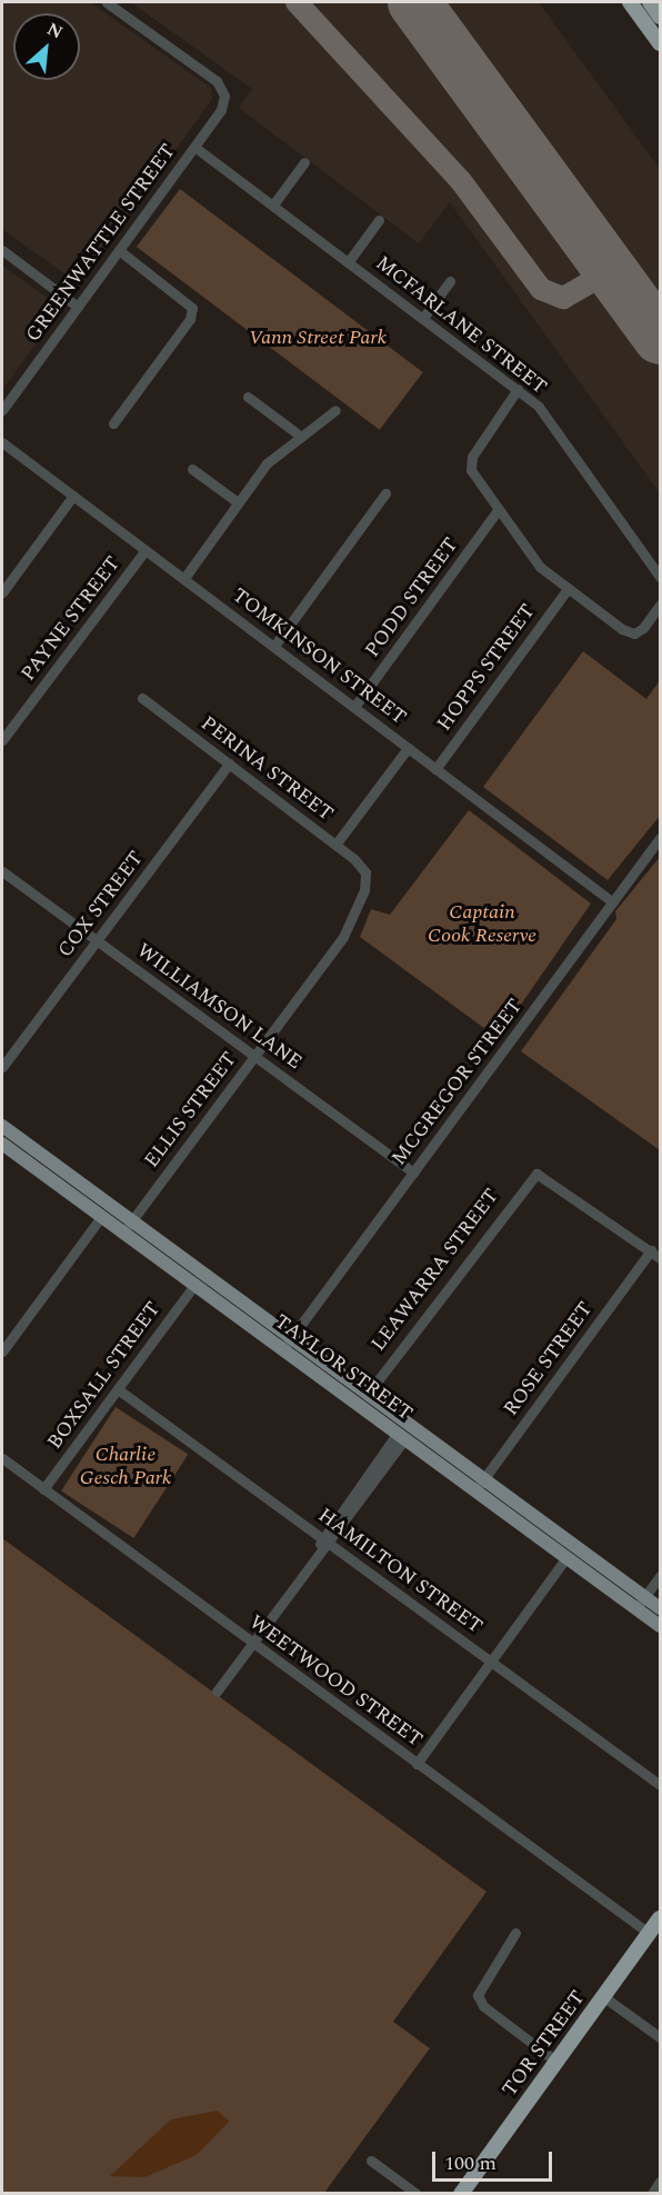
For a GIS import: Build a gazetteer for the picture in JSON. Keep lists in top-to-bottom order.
{
  "streets": {
    "highway": ["TOR STREET"],
    "main road": ["TAYLOR STREET"],
    "street": [
      "GREENWATTLE STREET",
      "MCFARLANE STREET",
      "PODD STREET",
      "PAYNE STREET",
      "TOMKINSON STREET",
      "HOPPS STREET",
      "PERINA STREET",
      "COX STREET",
      "WILLIAMSON LANE",
      "MCGREGOR STREET",
      "ELLIS STREET",
      "LEAWARRA STREET",
      "ROSE STREET",
      "BOXSALL STREET",
      "HAMILTON STREET",
      "WEETWOOD STREET"
    ]
  },
  "crossings": [
    ["GREENWATTLE STREET", "MCFARLANE STREET"],
    ["PODD STREET", "TOMKINSON STREET"],
    ["PAYNE STREET", "TOMKINSON STREET"],
    ["TOMKINSON STREET", "HOPPS STREET"],
    ["TOMKINSON STREET", "MCGREGOR STREET"],
    ["PERINA STREET", "COX STREET"],
    ["PERINA STREET", "ELLIS STREET"],
    ["COX STREET", "WILLIAMSON LANE"],
    ["WILLIAMSON LANE", "MCGREGOR STREET"],
    ["WILLIAMSON LANE", "ELLIS STREET"],
    ["MCGREGOR STREET", "TAYLOR STREET"],
    ["ELLIS STREET", "TAYLOR STREET"],
    ["LEAWARRA STREET", "ROSE STREET"],
    ["LEAWARRA STREET", "TAYLOR STREET"],
    ["ROSE STREET", "TAYLOR STREET"],
    ["TAYLOR STREET", "BOXSALL STREET"],
    ["BOXSALL STREET", "HAMILTON STREET"],
    ["BOXSALL STREET", "WEETWOOD STREET"],
    ["WEETWOOD STREET", "TOR STREET"]
  ],
  "parks": ["Vann Street Park", "Captain Cook Reserve", "Charlie Gesch Park"],
  "scale_bar": "100 m",
  "north": "top right"
}
